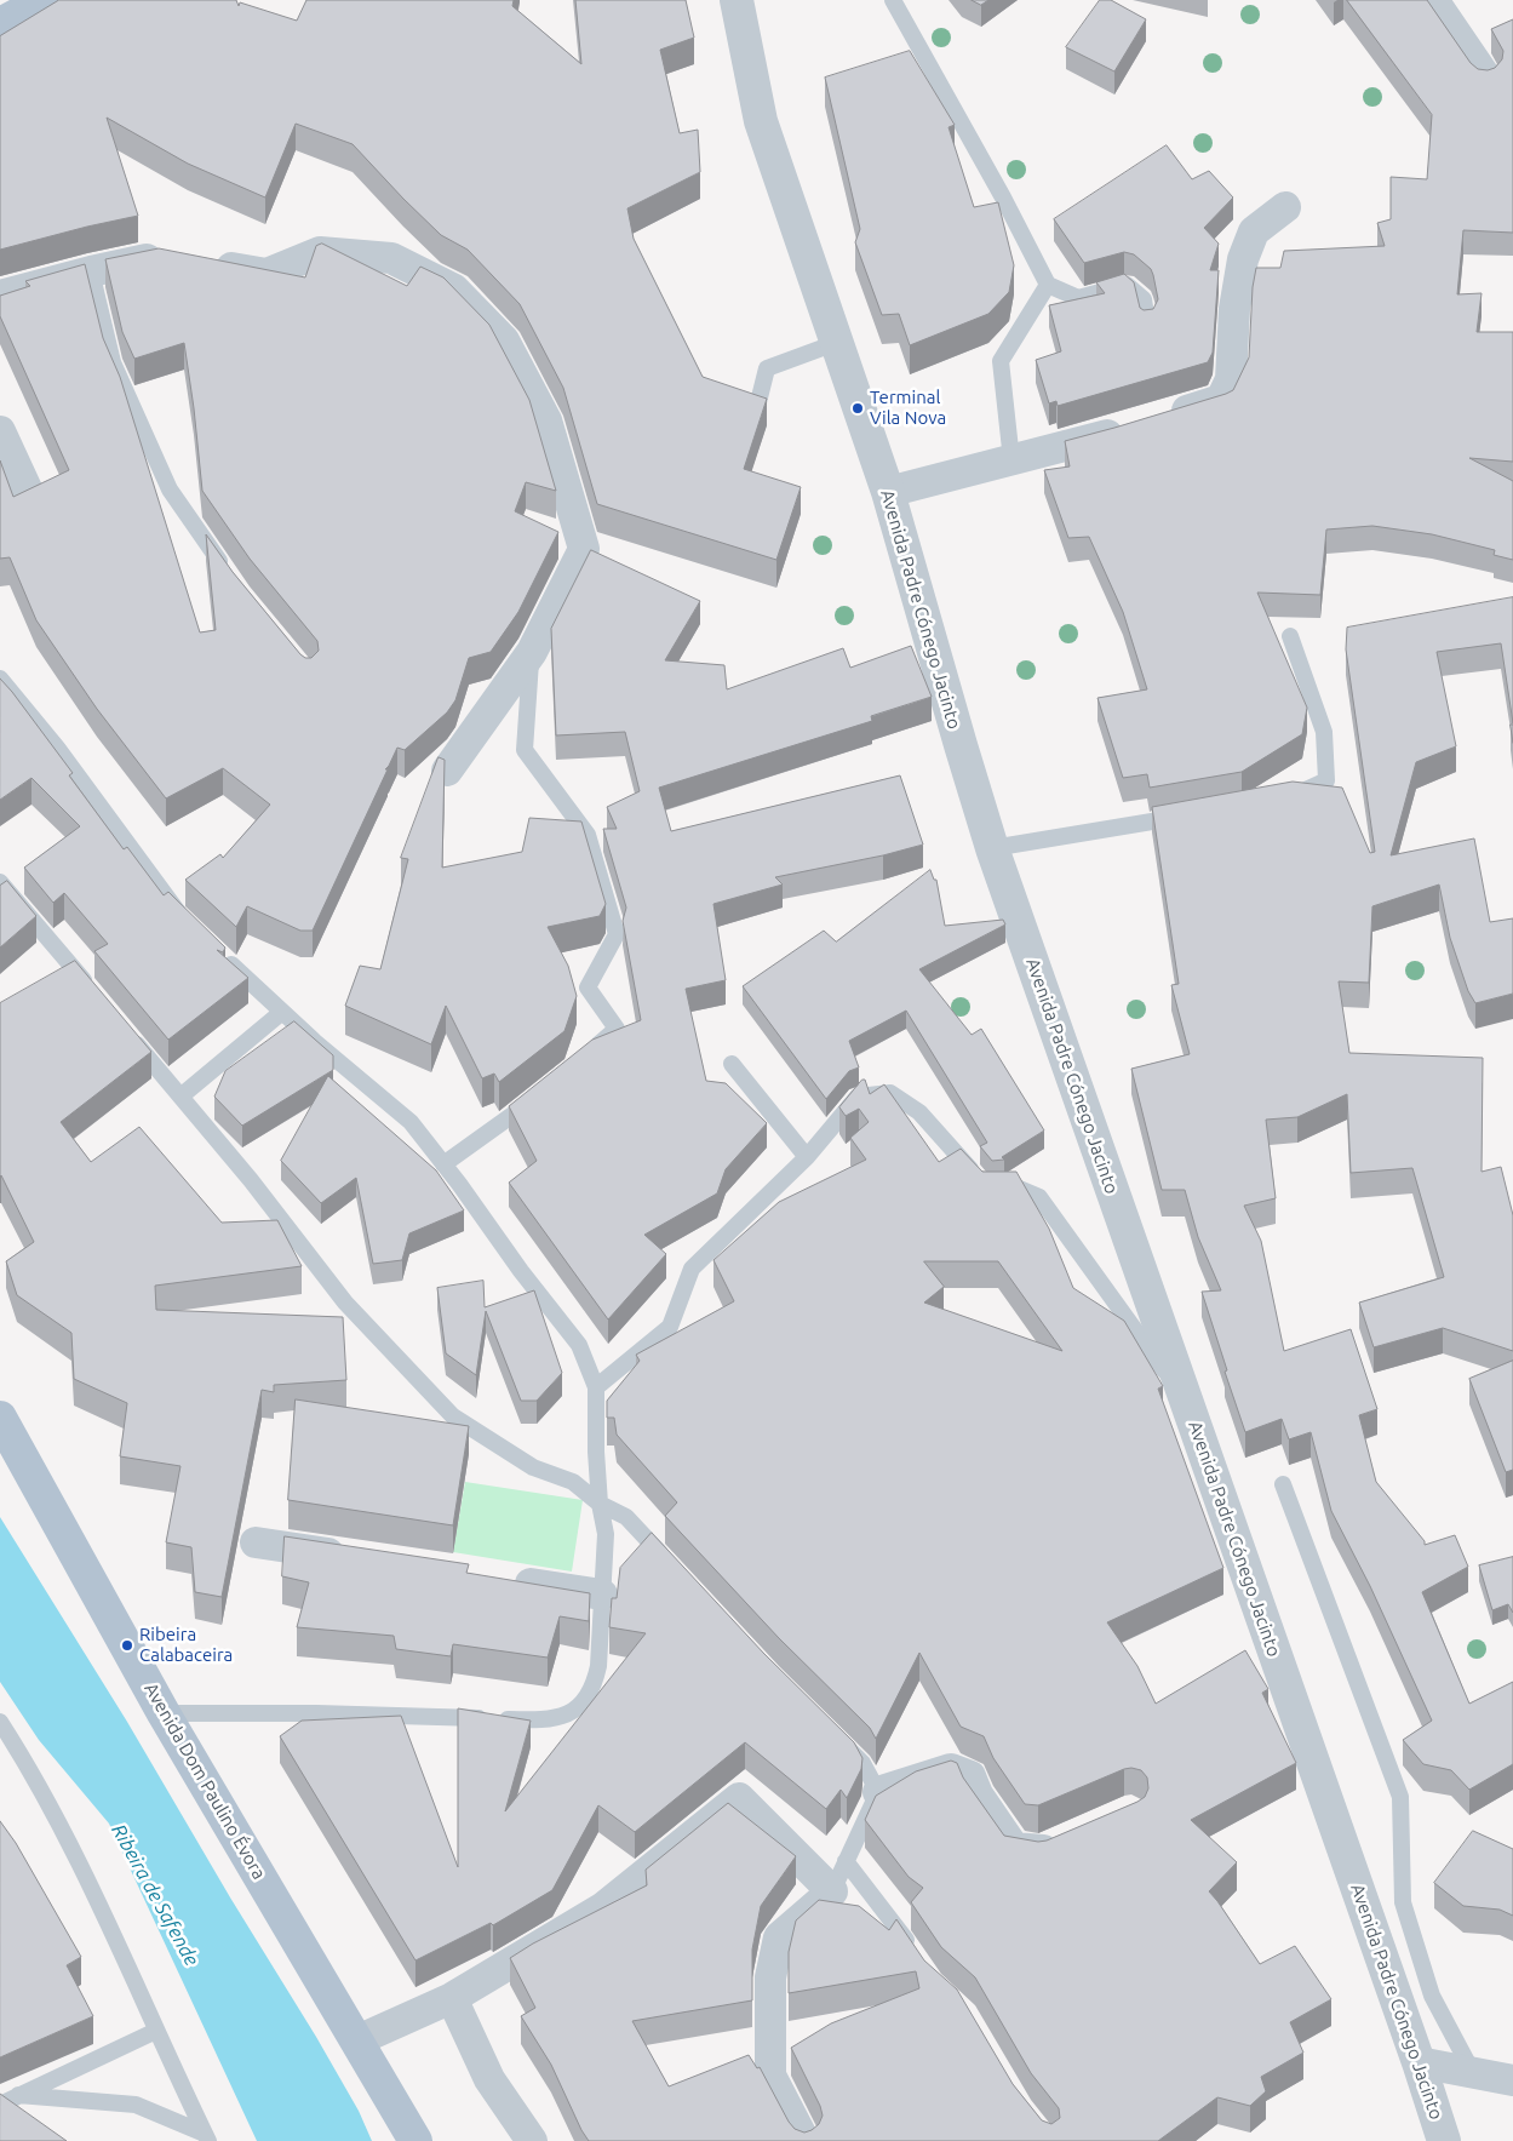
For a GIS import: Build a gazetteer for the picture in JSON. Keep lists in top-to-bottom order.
{
  "streets": {
    "main road": ["Avenida Dom Paulino Évora"],
    "street": ["Avenida Padre Cónego Jacinto"]
  },
  "water": ["Ribeira de Safende"],
  "places": ["Terminal Vila Nova", "Ribeira Calabaceira"]
}
